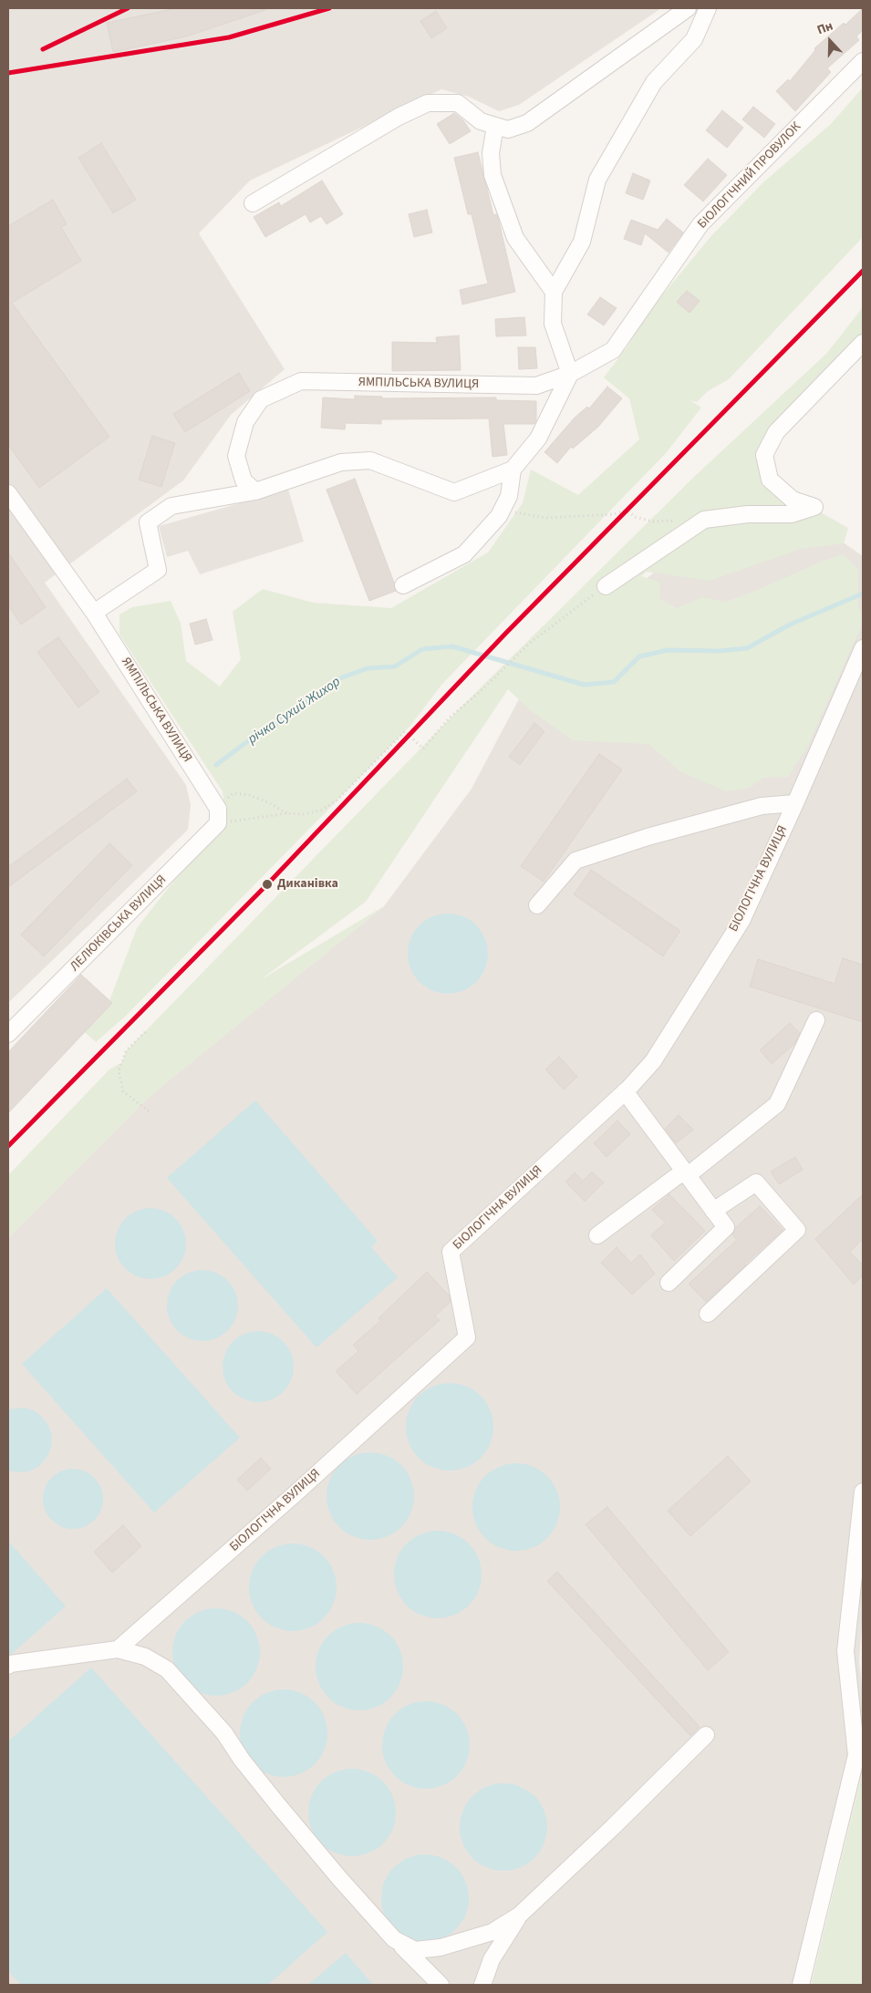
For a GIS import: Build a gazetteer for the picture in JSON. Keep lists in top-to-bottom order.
{
  "streets": {
    "street": [
      "БІОЛОГІЧНИЙ ПРОВУЛОК",
      "ЯМПІЛЬСЬКА ВУЛИЦЯ",
      "БІОЛОГІЧНА ВУЛИЦЯ",
      "ЛЕЛЮКІВСЬКА ВУЛИЦЯ"
    ]
  },
  "crossings": [
    ["БІОЛОГІЧНИЙ ПРОВУЛОК", "ЯМПІЛЬСЬКА ВУЛИЦЯ"],
    ["ЯМПІЛЬСЬКА ВУЛИЦЯ", "ЛЕЛЮКІВСЬКА ВУЛИЦЯ"]
  ],
  "water": ["річка Сухий Жихор"],
  "places": ["Диканівка"],
  "north": "top"
}
